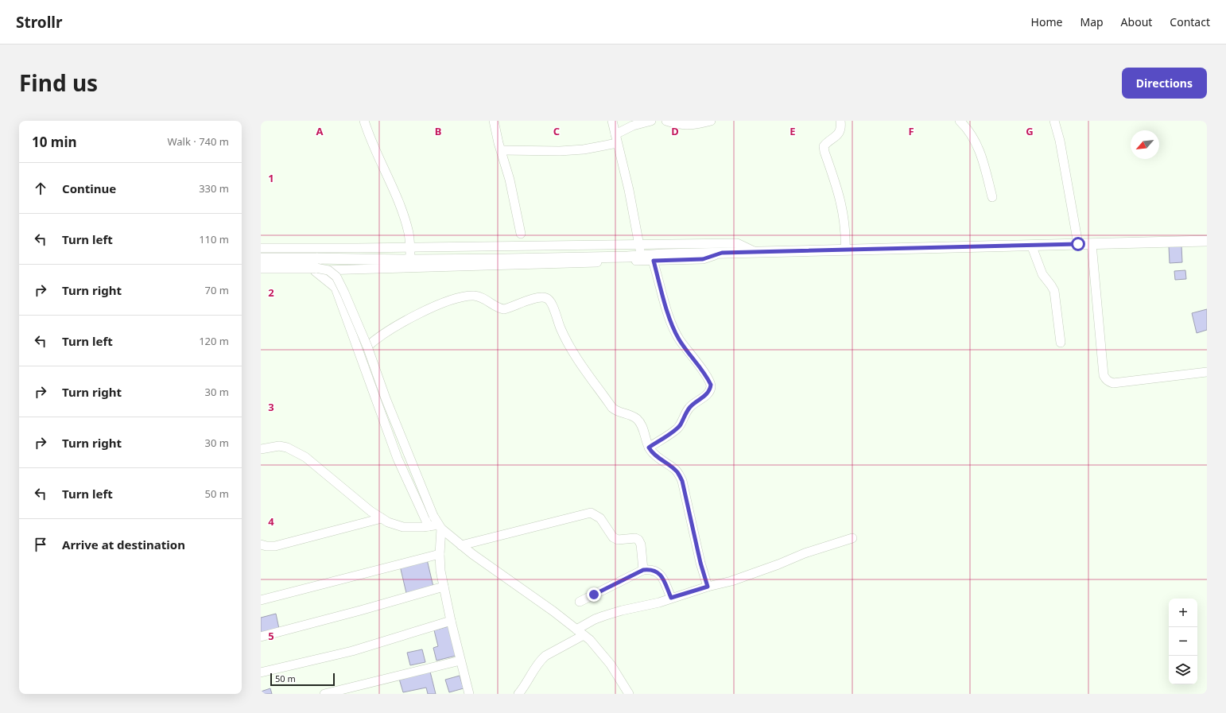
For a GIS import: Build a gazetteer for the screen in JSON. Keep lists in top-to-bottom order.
{
  "scale_bar": "50 m",
  "north": "bottom left",
  "page": {
    "header": "Strollr",
    "nav": [
      "Home",
      "Map",
      "About",
      "Contact"
    ],
    "title": "Find us",
    "buttons": "Directions",
    "heading": ["10 min", "Walk · 740 m"],
    "list": [
      ["Continue", "330 m"],
      ["Turn left", "110 m"],
      ["Turn right", "70 m"],
      ["Turn left", "120 m"],
      ["Turn right", "30 m"],
      ["Turn right", "30 m"],
      ["Turn left", "50 m"],
      "Arrive at destination"
    ],
    "map_buttons": ["+", "−"],
    "scale": "50 m"
  },
  "grid": {
    "columns": [
      "A",
      "B",
      "C",
      "D",
      "E",
      "F",
      "G"
    ],
    "rows": [
      "1",
      "2",
      "3",
      "4",
      "5"
    ]
  }
}
